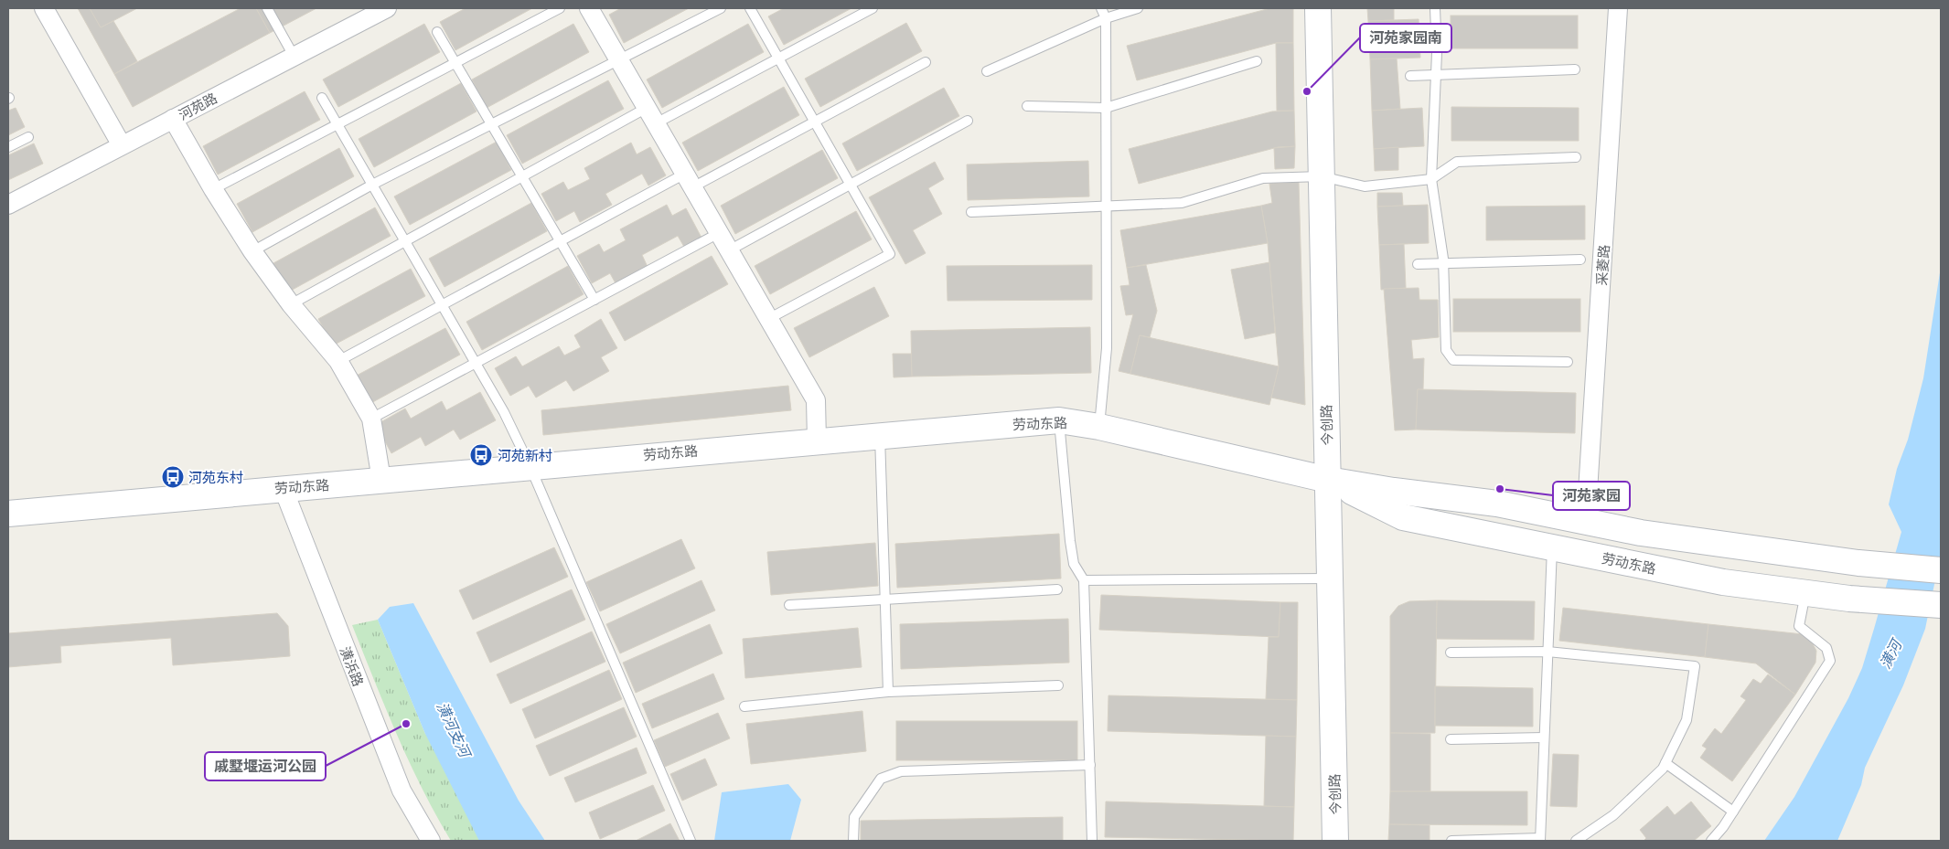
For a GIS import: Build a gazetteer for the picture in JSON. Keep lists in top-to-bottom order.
{
  "streets": {
    "main road": ["劳动东路", "今创路"],
    "street": ["河苑路", "采菱路", "潢浜路"]
  },
  "crossings": [
    ["采菱路", "劳动东路"],
    ["劳动东路", "今创路"],
    ["劳动东路", "潢浜路"]
  ],
  "water": ["潢河", "潢河支河"],
  "places": {
    "other": ["河苑家园南", "河苑家园", "戚墅堰运河公园"],
    "bus stop": ["河苑新村", "河苑东村"]
  }
}
